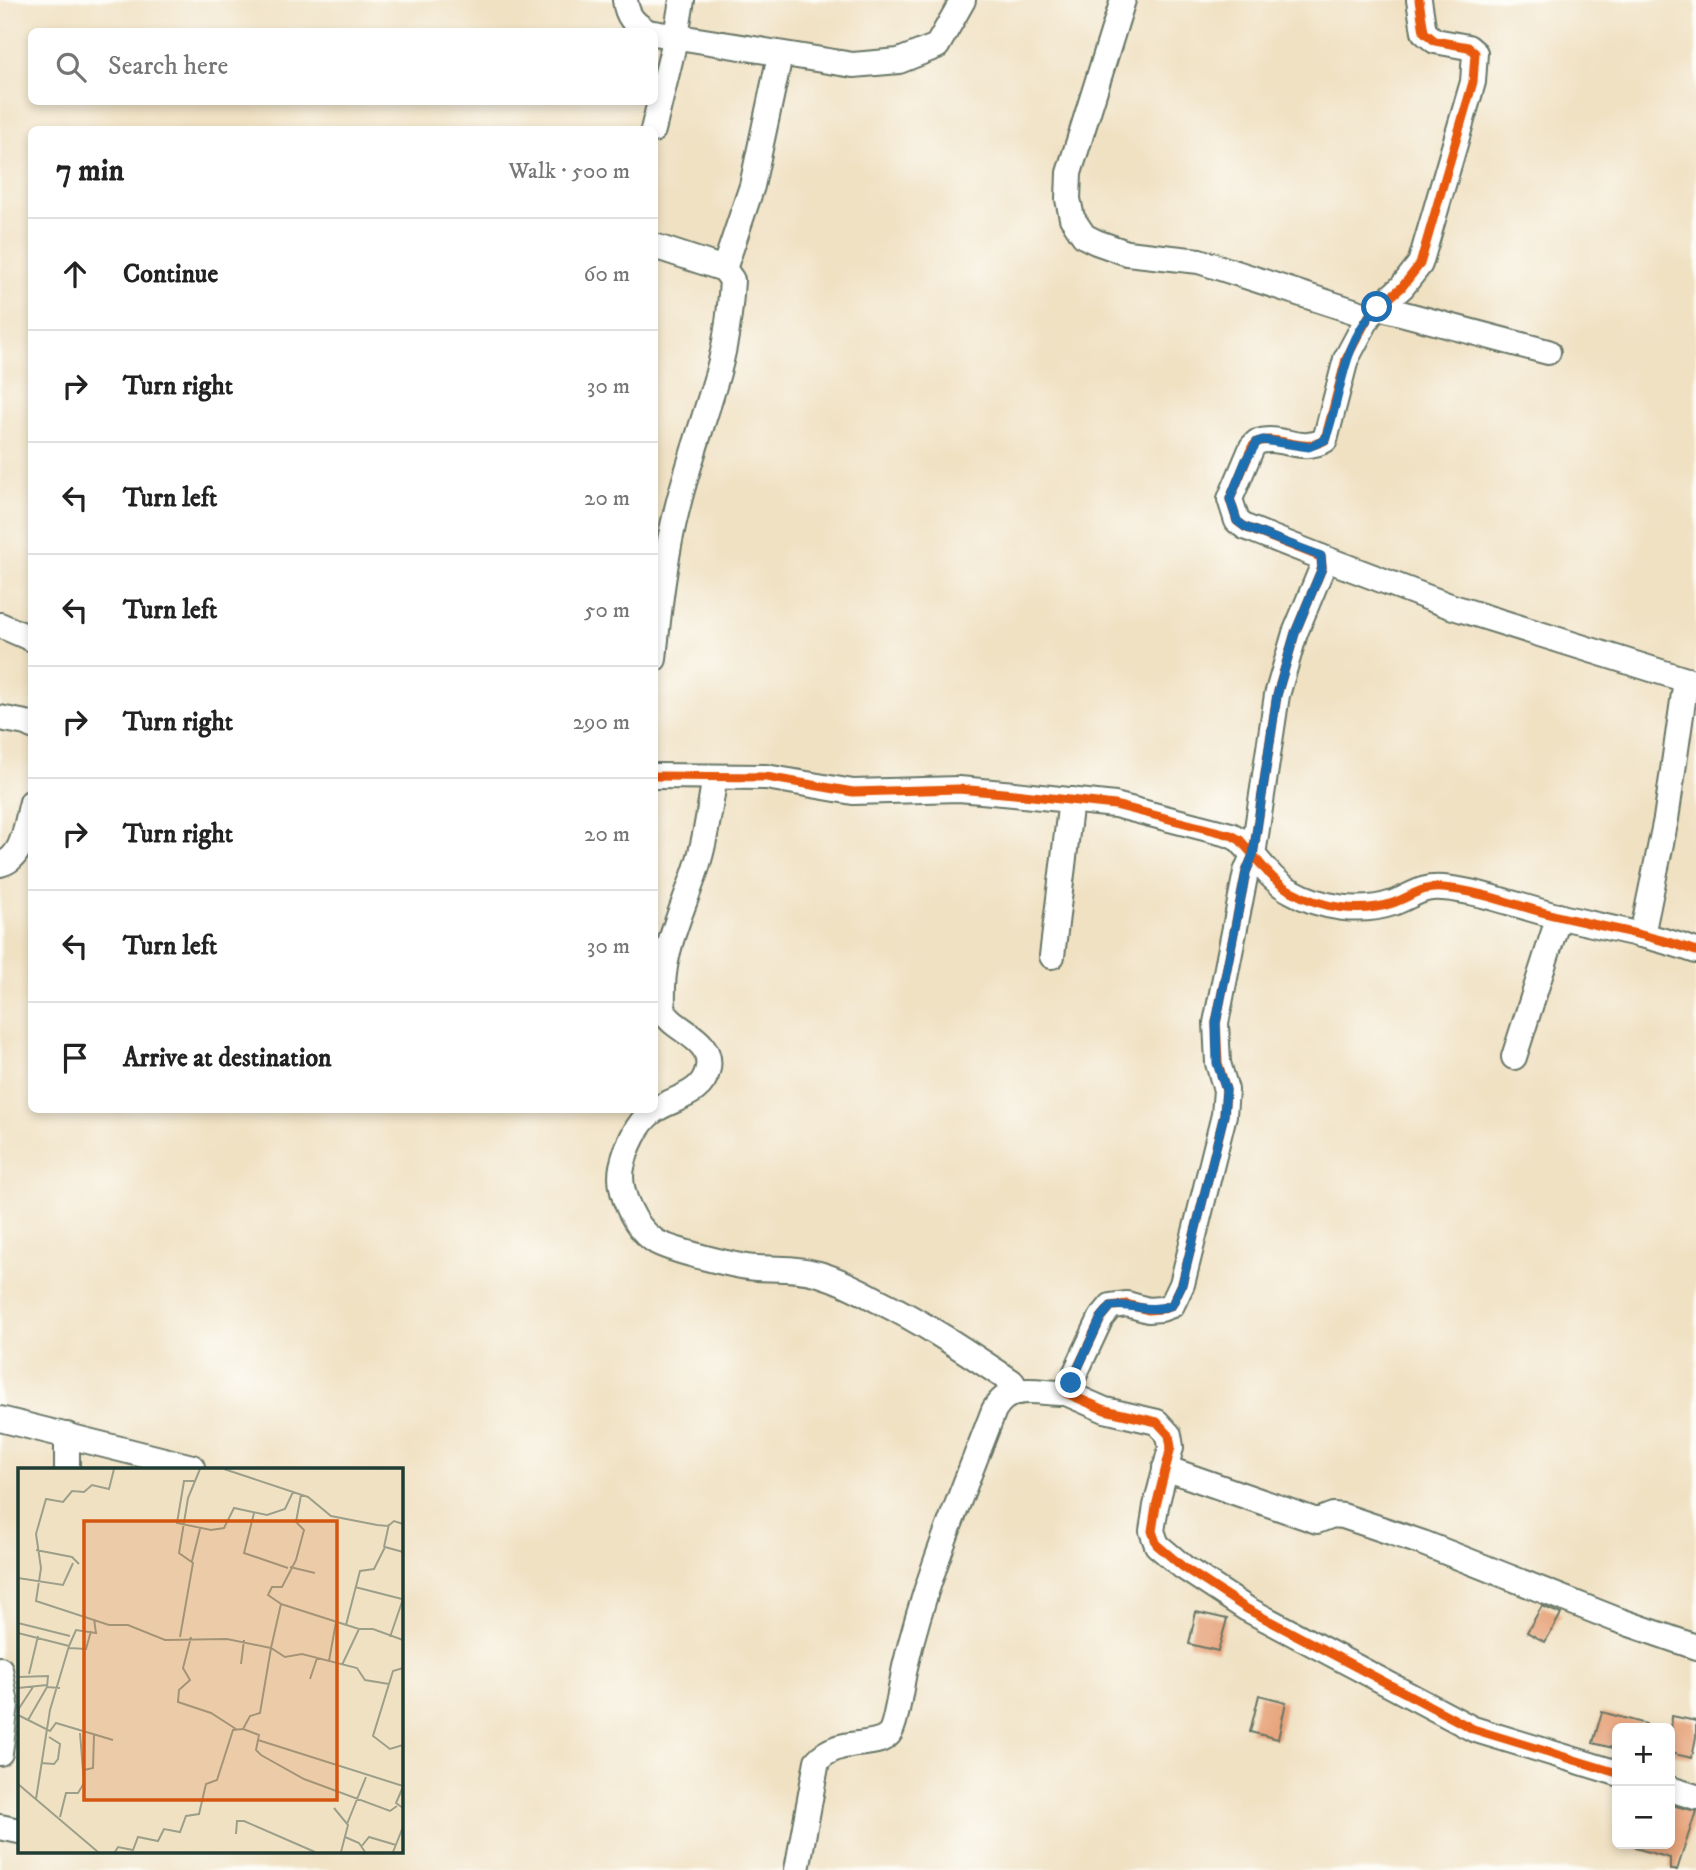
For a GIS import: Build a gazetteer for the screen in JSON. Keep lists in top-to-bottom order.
{
  "page": {
    "search": "Search here",
    "heading": ["7 min", "Walk · 500 m"],
    "list": [
      ["Continue", "60 m"],
      ["Turn right", "30 m"],
      ["Turn left", "20 m"],
      ["Turn left", "50 m"],
      ["Turn right", "290 m"],
      ["Turn right", "20 m"],
      ["Turn left", "30 m"],
      "Arrive at destination"
    ],
    "map_buttons": ["+", "−"]
  }
}
